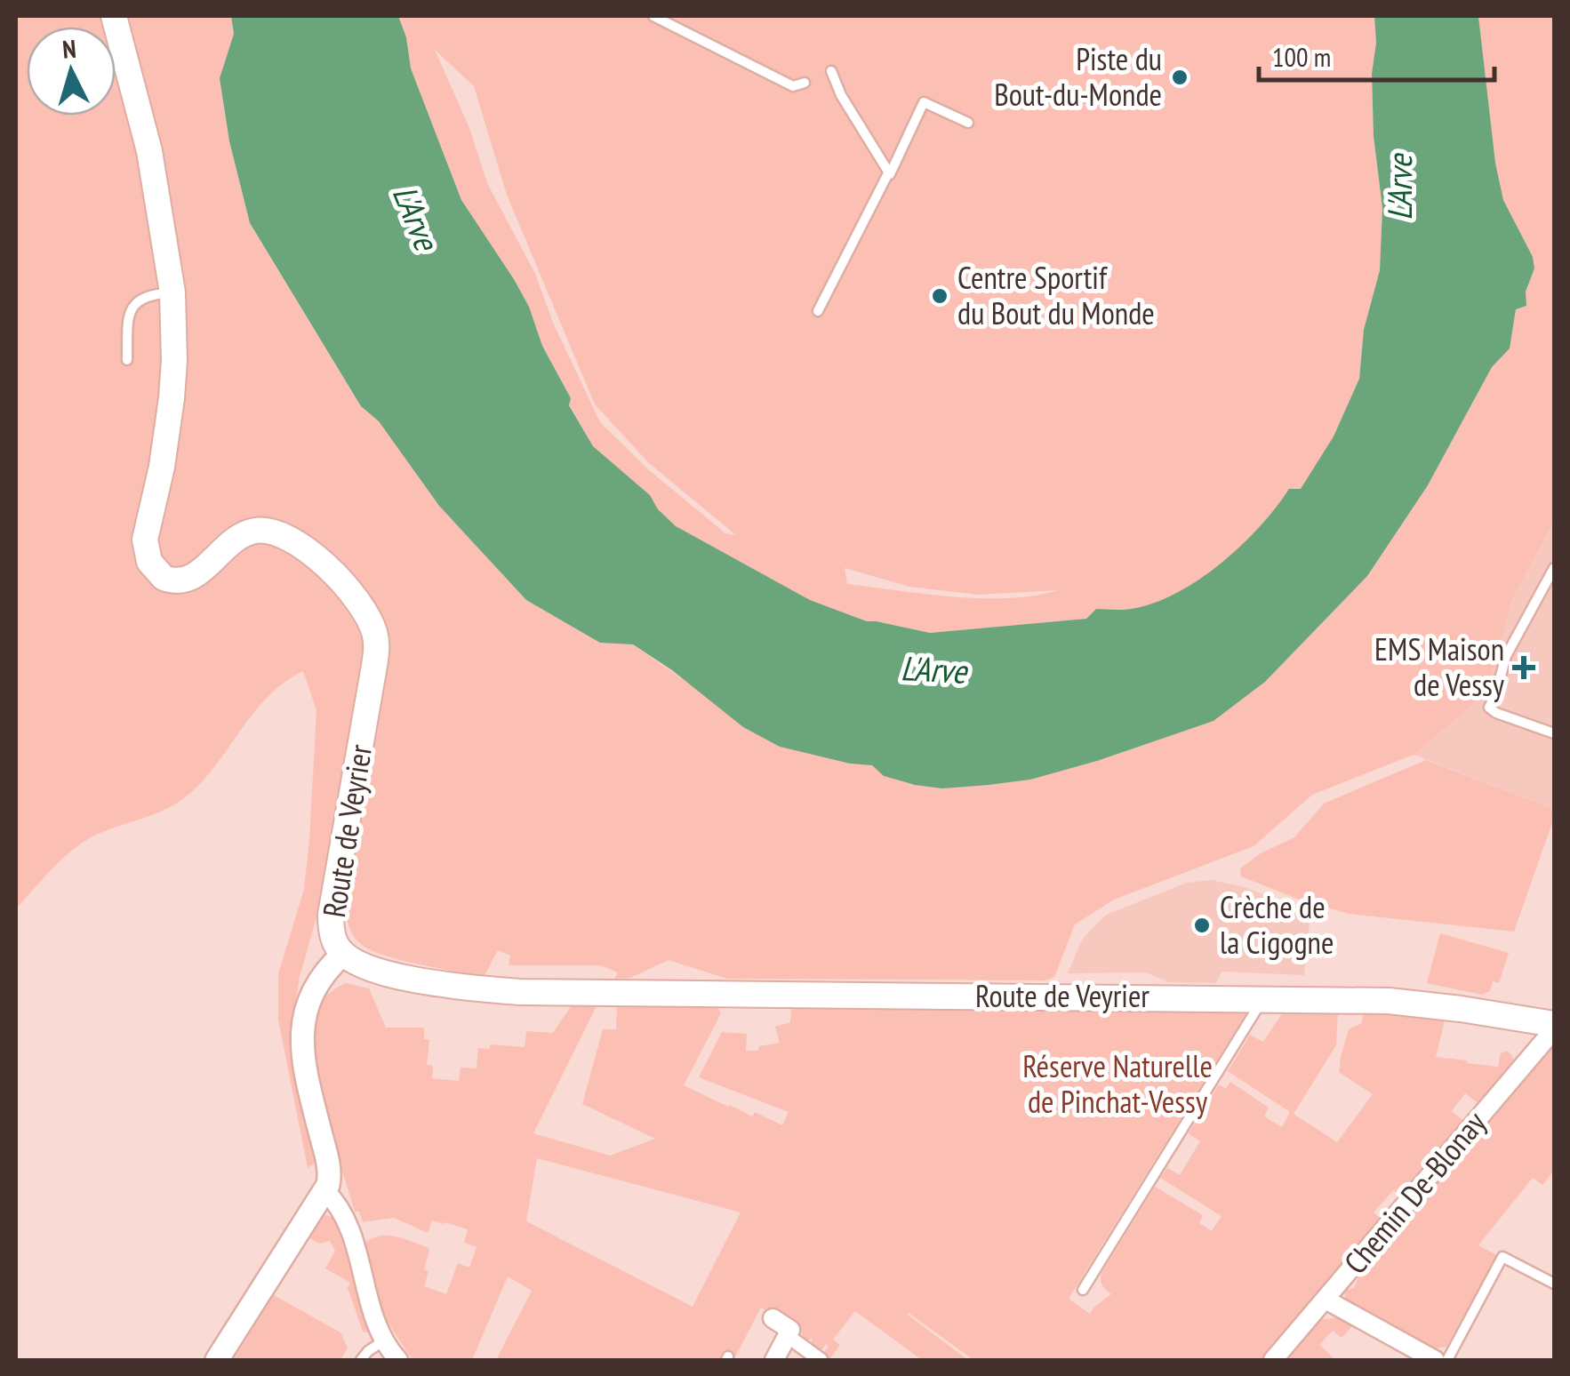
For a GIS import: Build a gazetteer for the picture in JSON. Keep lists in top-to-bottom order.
{
  "streets": {
    "main road": ["Route de Veyrier"],
    "street": ["Chemin De-Blonay"]
  },
  "crossings": [
    ["Route de Veyrier", "Chemin De-Blonay"]
  ],
  "water": ["L'Arve"],
  "parks": ["Réserve Naturelle de Pinchat-Vessy"],
  "places": {
    "other": ["Piste du Bout-du-Monde", "Centre Sportif du Bout du Monde", "Crèche de la Cigogne"],
    "health": ["EMS Maison de Vessy"]
  },
  "scale_bar": "100 m",
  "north": "top"
}
